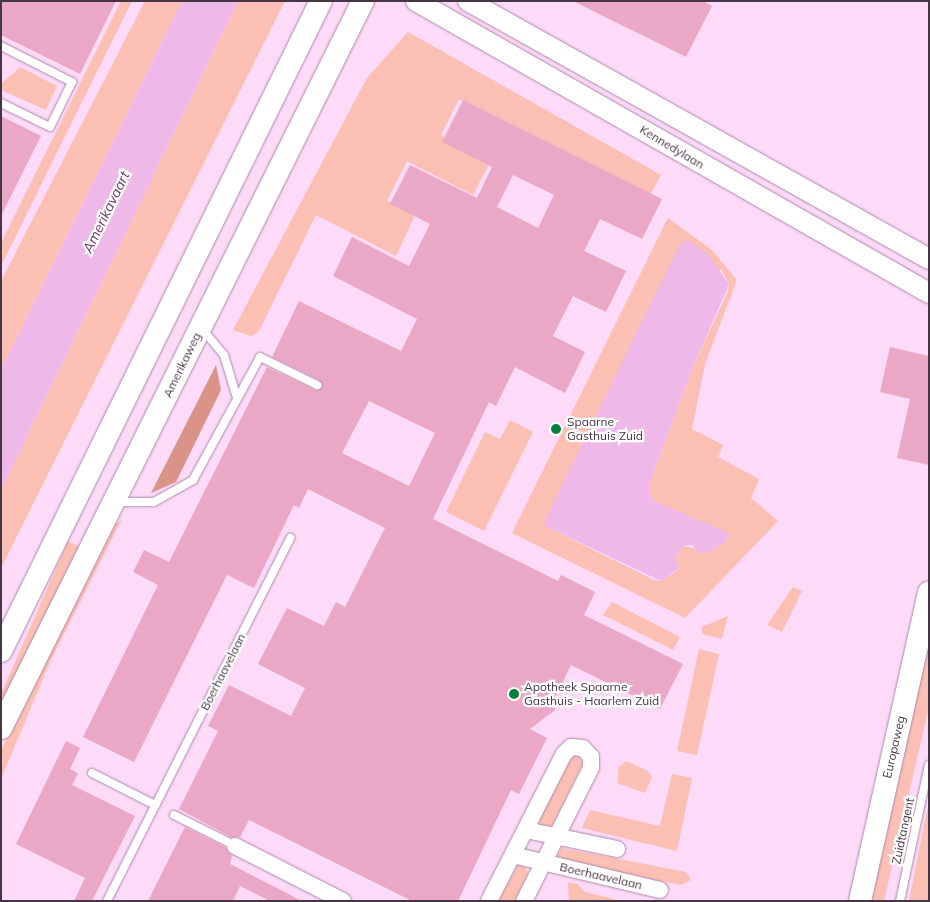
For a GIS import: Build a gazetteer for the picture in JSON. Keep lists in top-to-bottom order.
{
  "streets": {
    "main road": ["Amerikaweg", "Europaweg"],
    "street": ["Kennedylaan", "Boerhaavelaan"],
    "lane": ["Zuidtangent"]
  },
  "water": ["Amerikavaart"],
  "places": ["Spaarne Gasthuis Zuid", "Apotheek Spaarne Gasthuis - Haarlem Zuid"]
}
